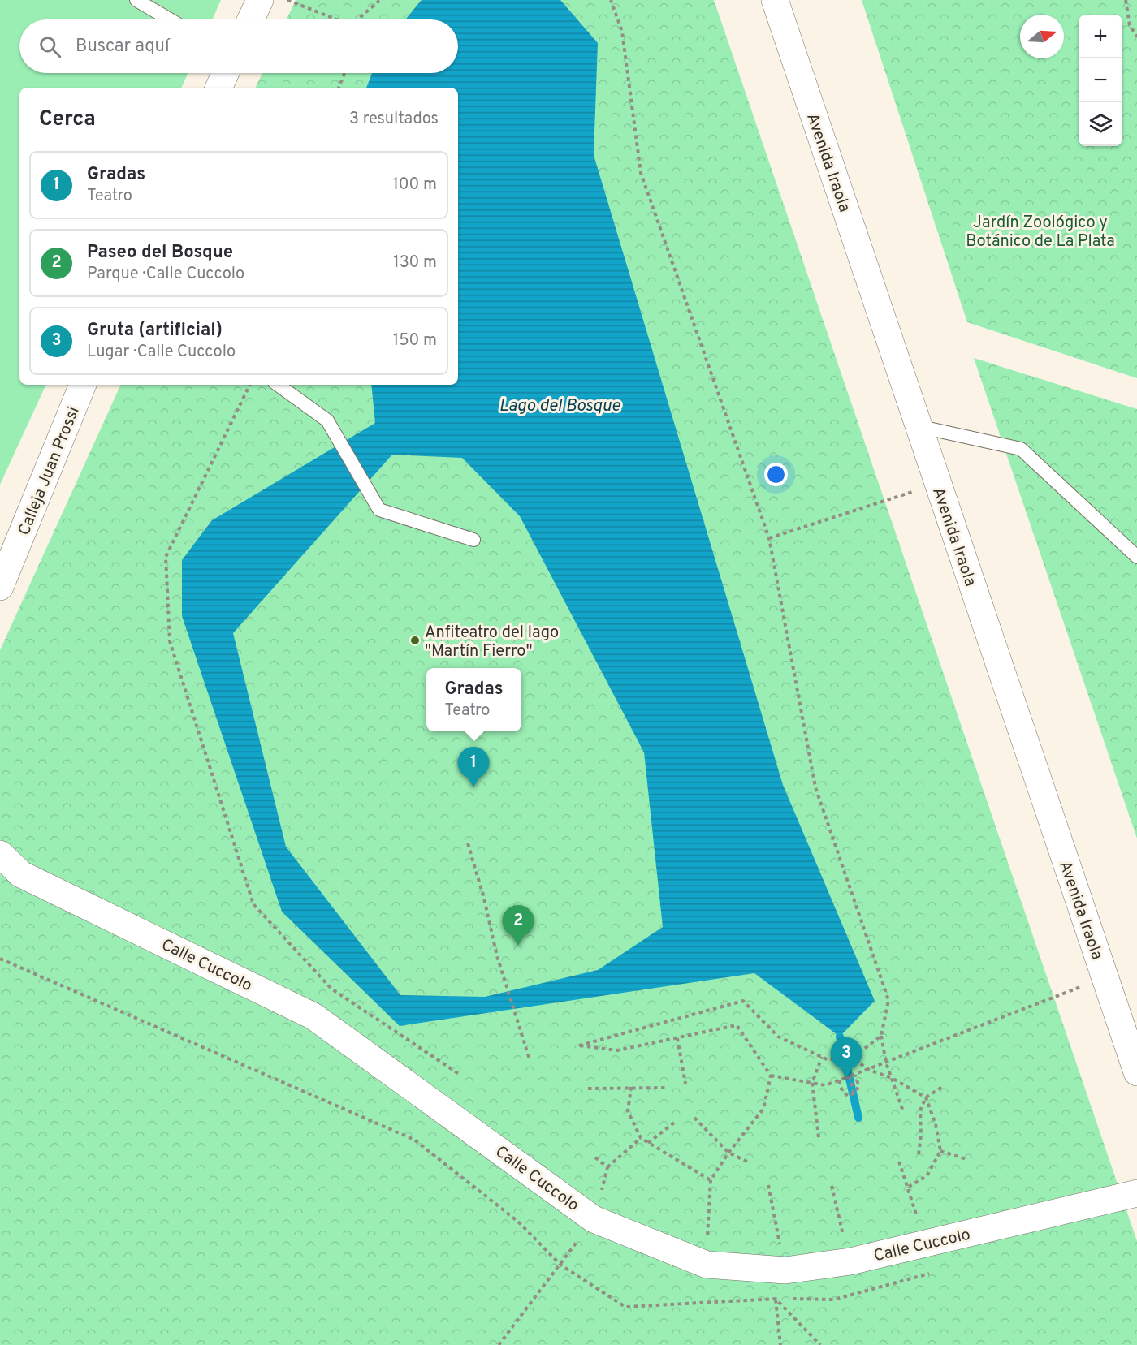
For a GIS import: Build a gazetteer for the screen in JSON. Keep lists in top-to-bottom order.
{
  "streets": {
    "street": ["Avenida Iraola", "Calleja Juan Prossi", "Calle Cuccolo"]
  },
  "water": ["Lago del Bosque"],
  "parks": ["Jardín Zoológico y Botánico de La Plata"],
  "places": ["Anfiteatro del lago \"Martín Fierro\""],
  "north": "right",
  "page": {
    "map_buttons": ["+", "−"],
    "search": "Buscar aquí",
    "heading": ["Cerca", "3 resultados"],
    "list": [
      {
        "mark": "1",
        "name": "Gradas",
        "note": "Teatro",
        "value": "100 m"
      },
      {
        "mark": "2",
        "name": "Paseo del Bosque",
        "note": "Parque · Calle Cuccolo",
        "value": "130 m"
      },
      {
        "mark": "3",
        "name": "Gruta (artificial)",
        "note": "Lugar · Calle Cuccolo",
        "value": "150 m"
      }
    ],
    "popup": ["Gradas", "Teatro"],
    "pins": ["1", "2", "3"]
  }
}
